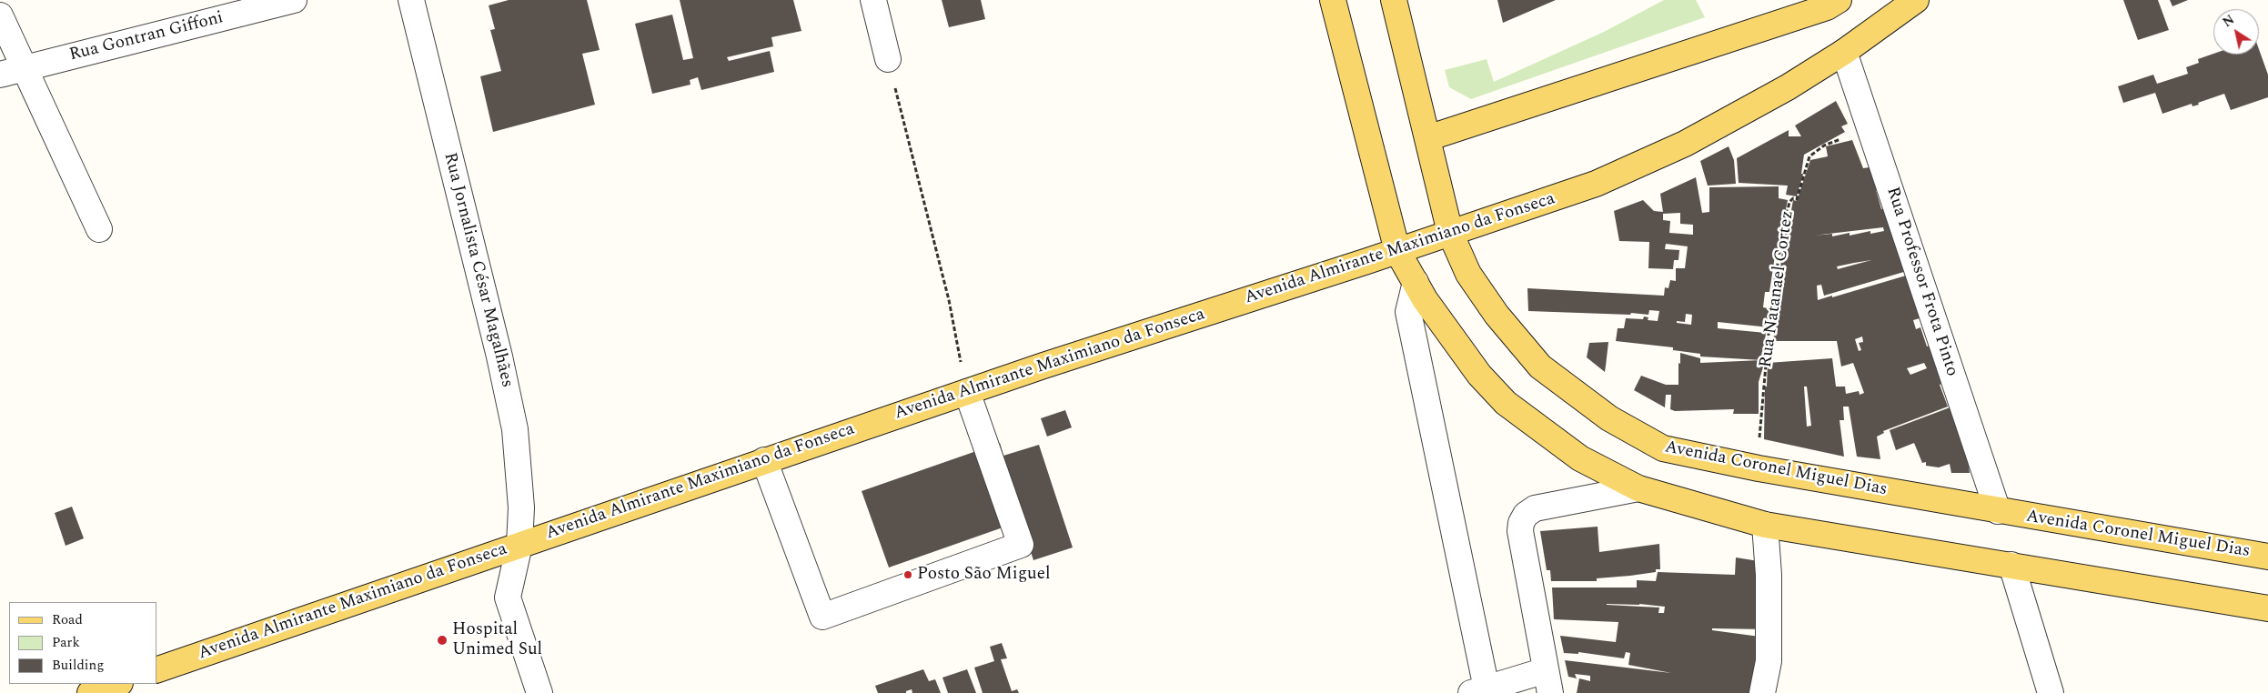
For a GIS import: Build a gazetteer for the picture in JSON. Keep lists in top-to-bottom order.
{
  "streets": {
    "main road": ["Avenida Almirante Maximiano da Fonseca", "Avenida Coronel Miguel Dias"],
    "street": ["Rua Gontran Giffoni", "Rua Jornalista César Magalhães", "Rua Professor Frota Pinto"],
    "path": ["Rua Natanael Cortez"]
  },
  "crossings": [
    ["Avenida Almirante Maximiano da Fonseca", "Rua Jornalista César Magalhães"],
    ["Avenida Almirante Maximiano da Fonseca", "Rua Professor Frota Pinto"],
    ["Avenida Almirante Maximiano da Fonseca", "Avenida Coronel Miguel Dias"],
    ["Rua Professor Frota Pinto", "Rua Natanael Cortez"],
    ["Rua Professor Frota Pinto", "Avenida Coronel Miguel Dias"],
    ["Rua Natanael Cortez", "Avenida Coronel Miguel Dias"]
  ],
  "places": ["Posto São Miguel", "Hospital Unimed Sul"],
  "legend": ["Road", "Park", "Building"],
  "north": "top left"
}
